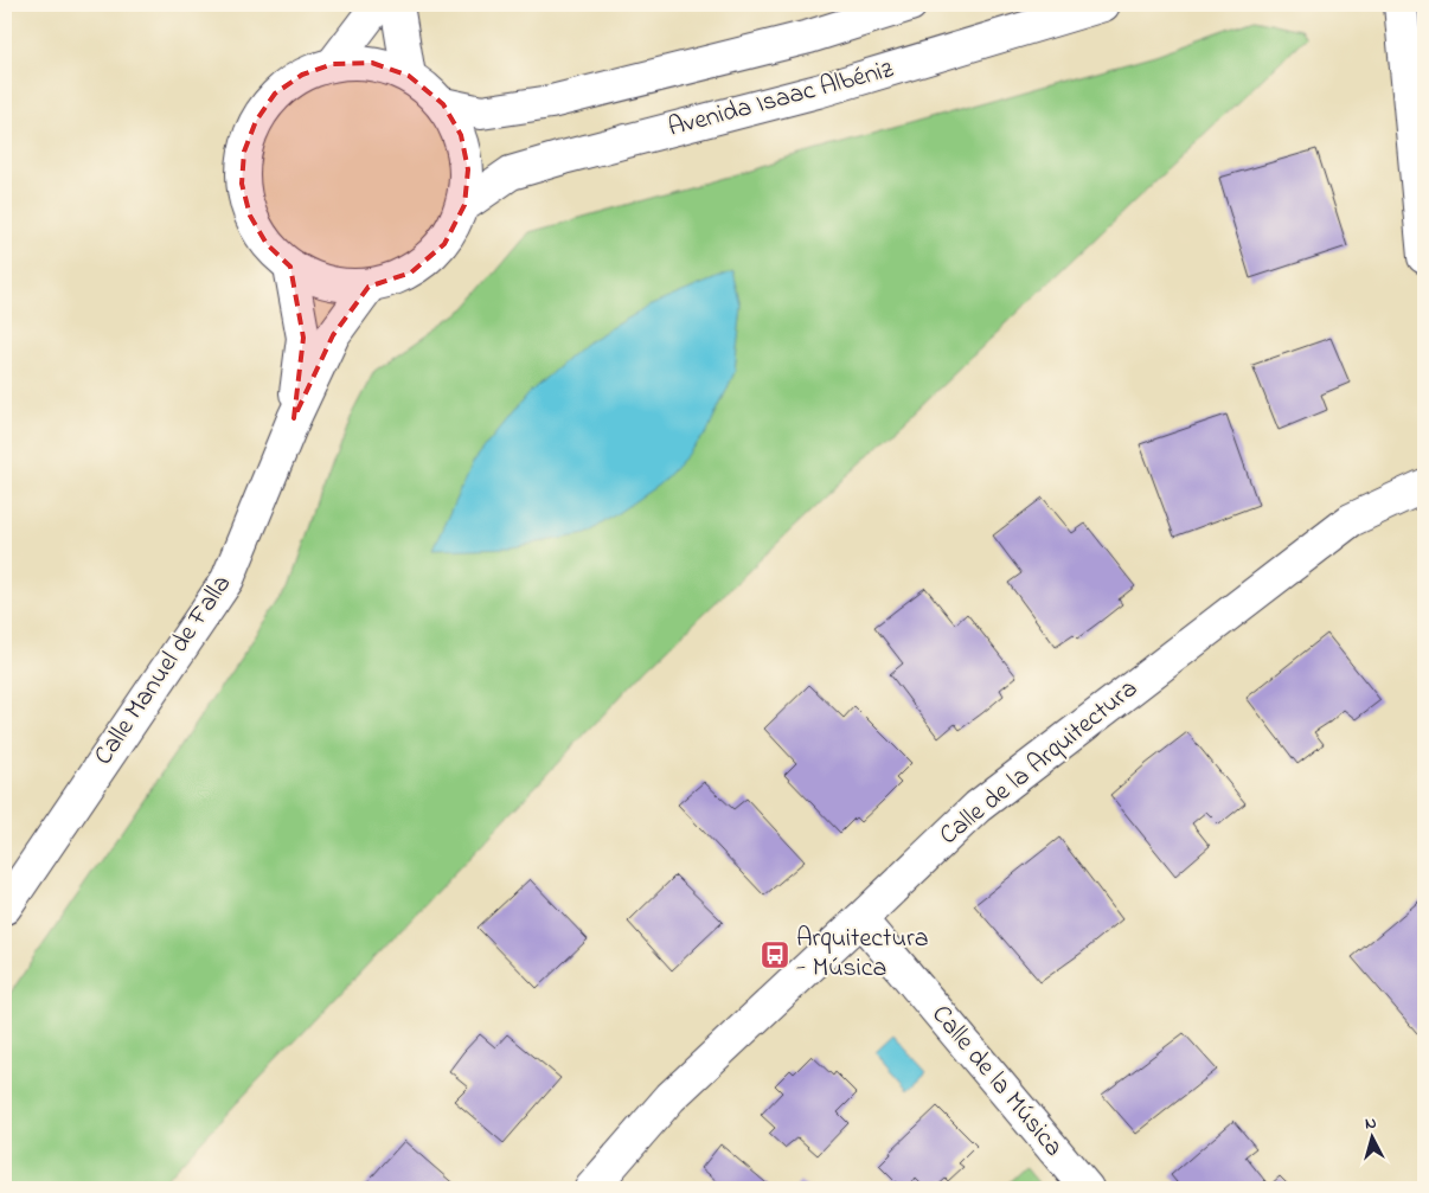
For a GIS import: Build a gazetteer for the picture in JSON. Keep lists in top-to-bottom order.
{
  "streets": {
    "street": [
      "Avenida Isaac Albéniz",
      "Calle Manuel de Falla",
      "Calle de la Arquitectura",
      "Calle de la Música"
    ]
  },
  "crossings": [
    ["Calle de la Arquitectura", "Calle de la Música"]
  ],
  "places": {
    "bus stop": ["Arquitectura - Música"]
  },
  "north": "top"
}
